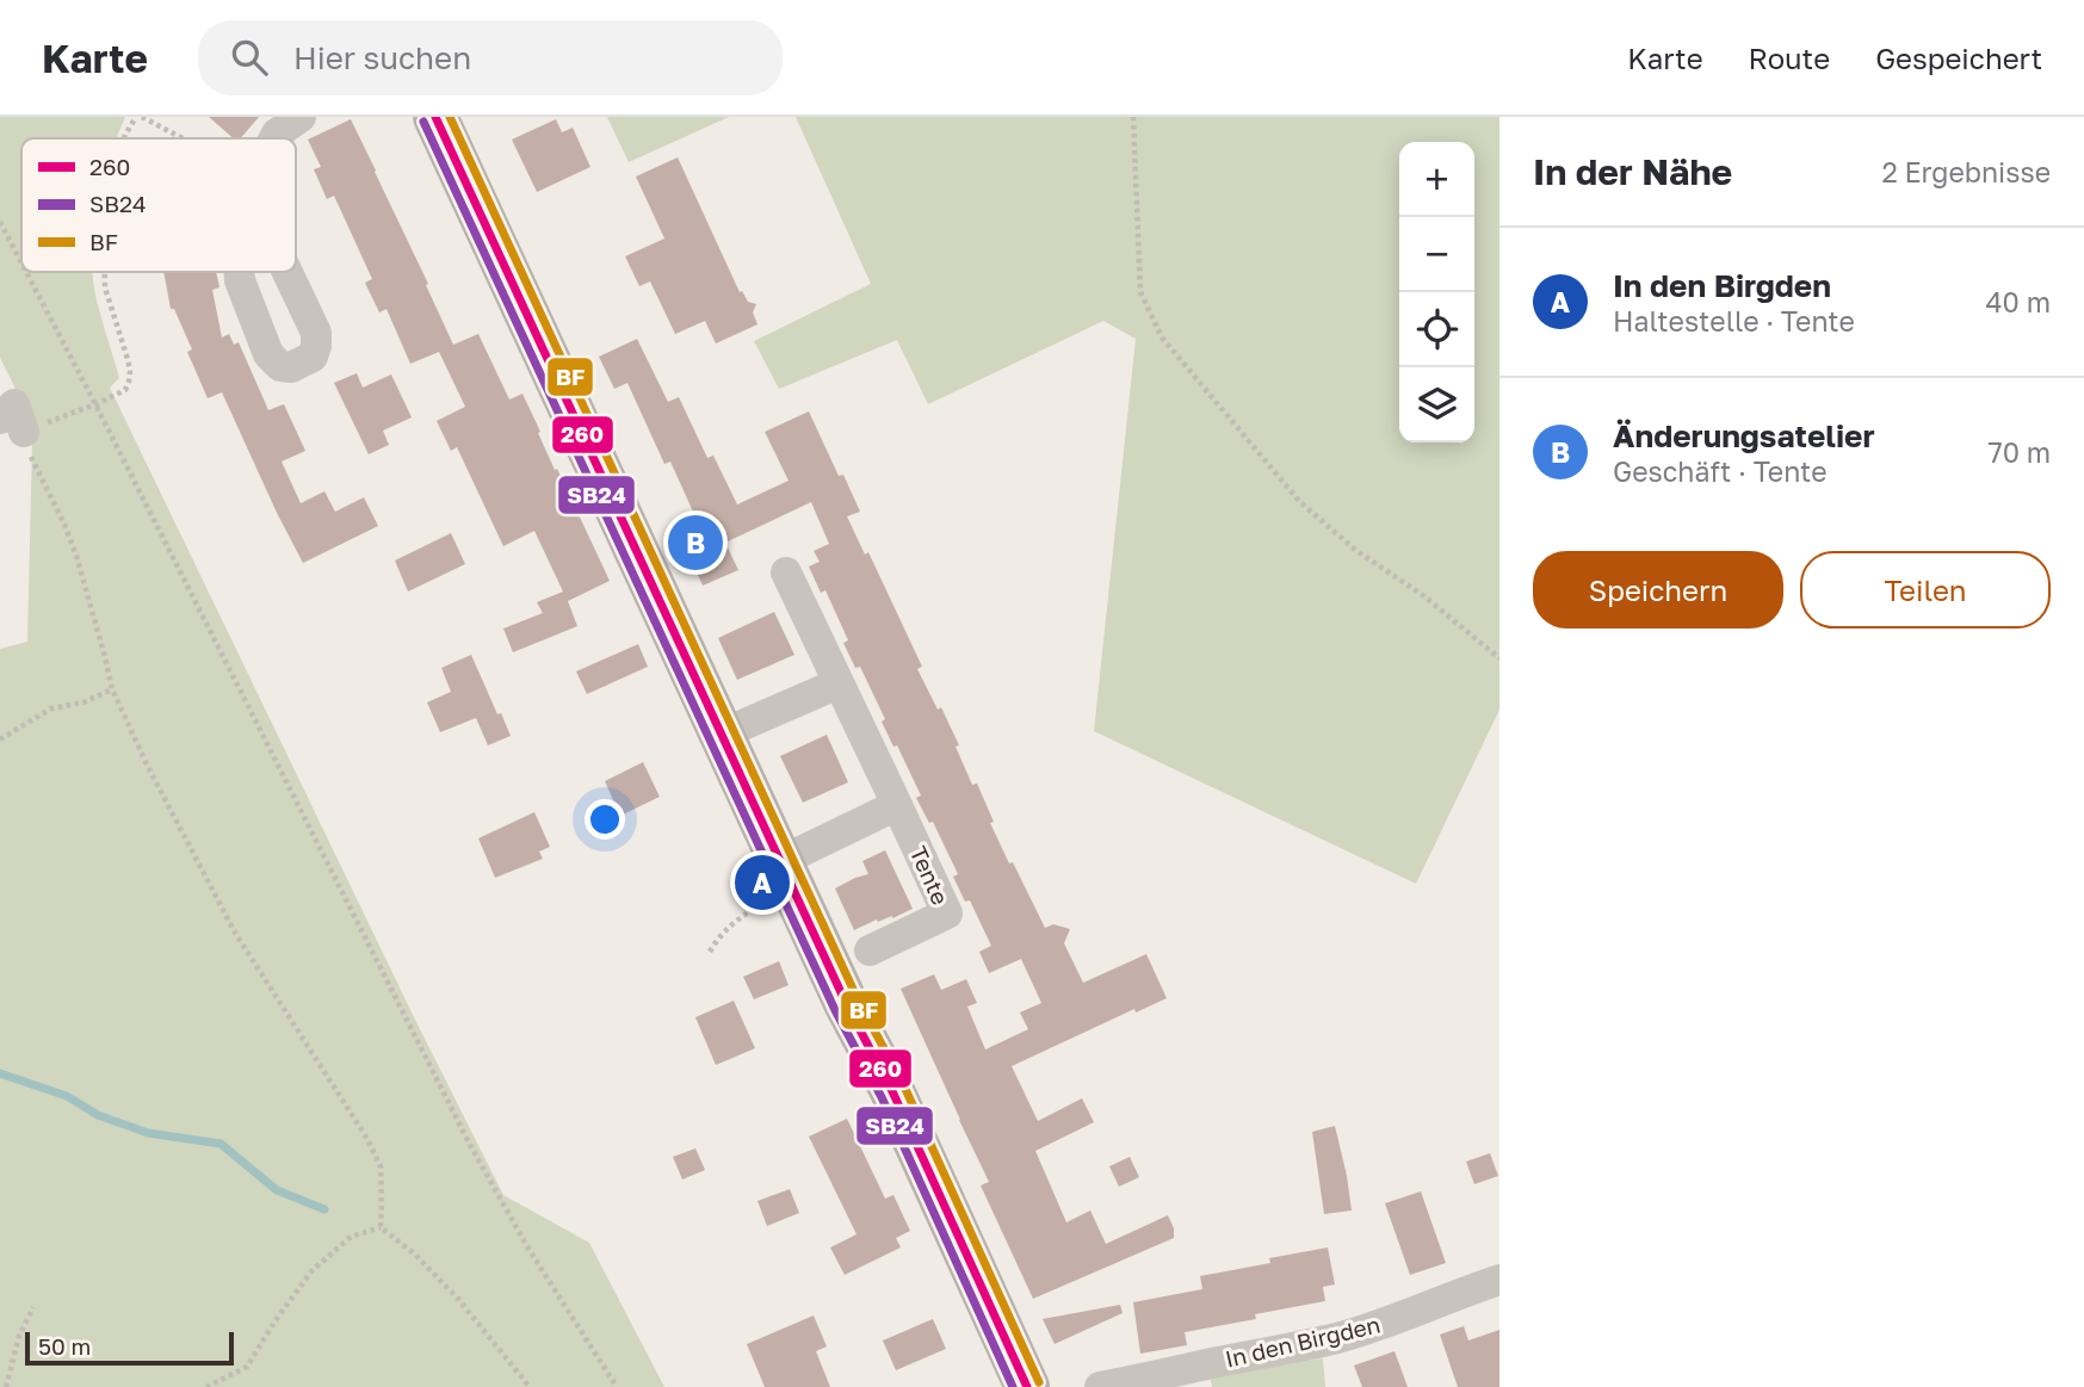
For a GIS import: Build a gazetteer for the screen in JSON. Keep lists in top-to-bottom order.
{
  "streets": {
    "street": ["Tente", "In den Birgden"]
  },
  "lines": ["transit line 260", "transit line BF", "transit line SB24"],
  "legend": ["260", "SB24", "BF"],
  "scale_bar": "50 m",
  "page": {
    "header": "Karte",
    "search": "Hier suchen",
    "nav": ["Karte", "Route", "Gespeichert"],
    "heading": ["In der Nähe", "2 Ergebnisse"],
    "map_buttons": ["+", "−"],
    "list": [
      {
        "mark": "A",
        "name": "In den Birgden",
        "note": "Haltestelle · Tente",
        "value": "40 m"
      },
      {
        "mark": "B",
        "name": "Änderungsatelier",
        "note": "Geschäft · Tente",
        "value": "70 m"
      }
    ],
    "pins": ["B", "A"],
    "buttons": ["Speichern", "Teilen"],
    "scale": "50 m"
  }
}
